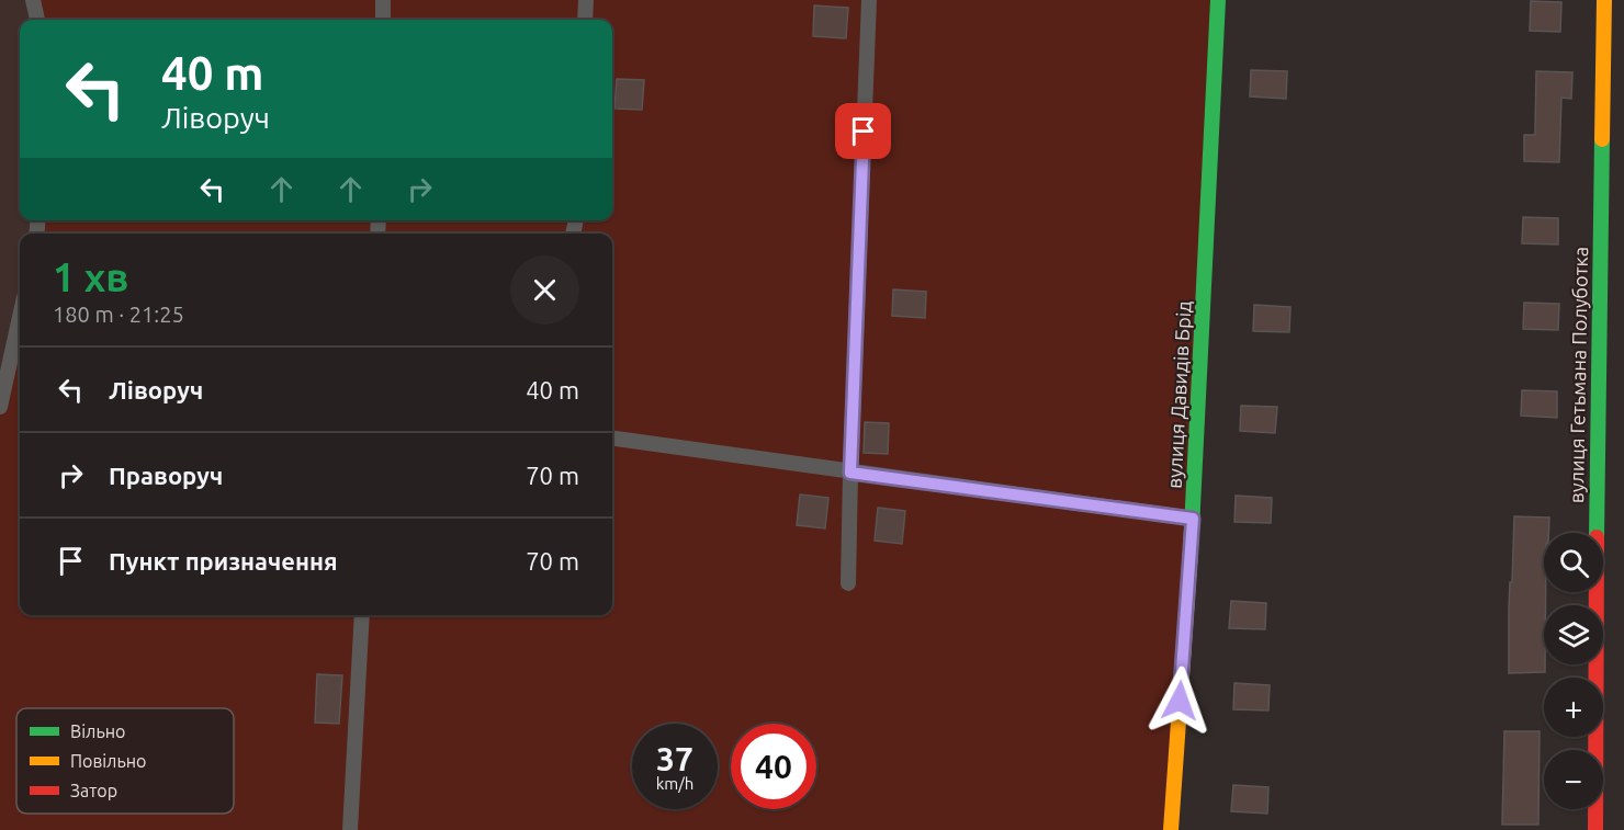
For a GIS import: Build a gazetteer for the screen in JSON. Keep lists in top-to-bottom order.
{
  "streets": {
    "street": ["вулиця Гетьмана Полуботка", "вулиця Давидів Брід"]
  },
  "legend": ["Вільно", "Повільно", "Затор"],
  "page": {
    "turn": ["40 m", "Ліворуч"],
    "heading": ["1 хв", "180 m · 21:25"],
    "list": [
      {
        "name": "Ліворуч",
        "value": "40 m"
      },
      {
        "name": "Праворуч",
        "value": "70 m"
      },
      {
        "name": "Пункт призначення",
        "value": "70 m"
      }
    ],
    "map_buttons": ["+", "−"],
    "speed": "37 km/h",
    "limit": "40"
  }
}
